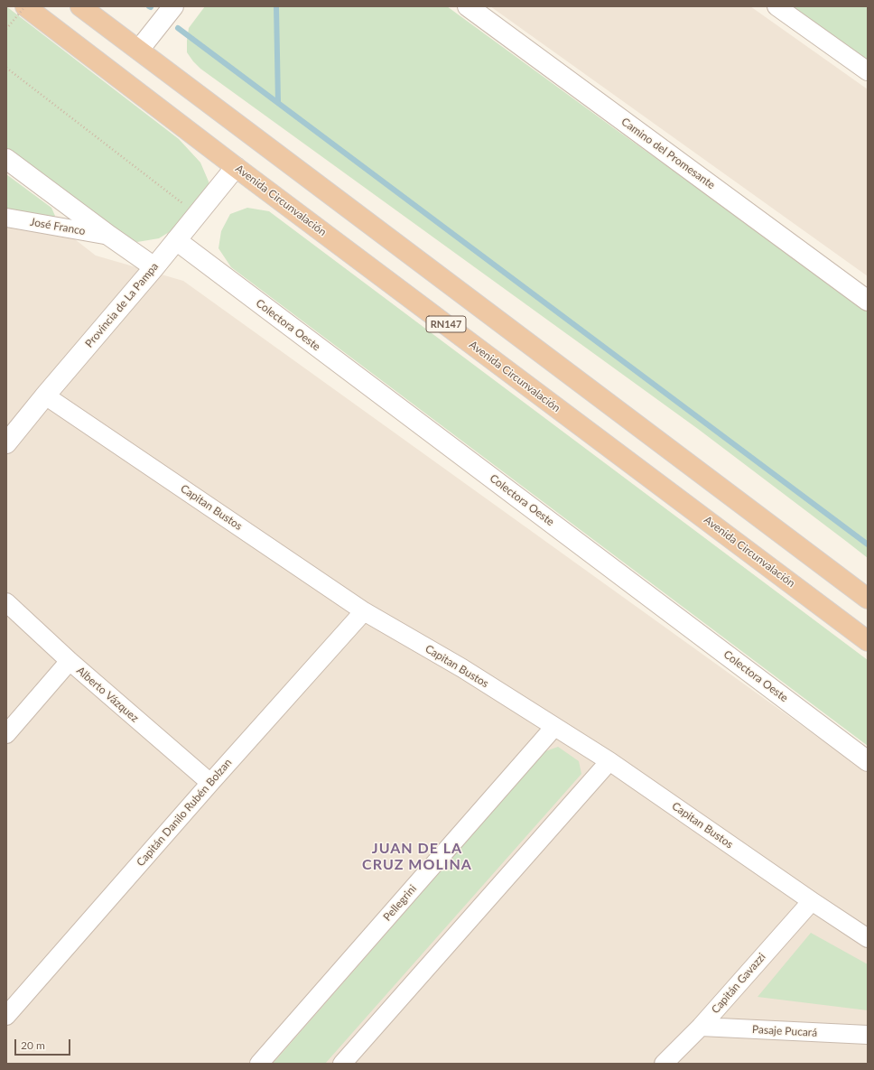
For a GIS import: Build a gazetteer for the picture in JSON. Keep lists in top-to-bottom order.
{
  "streets": {
    "highway": ["Avenida Circunvalación", "RN147"],
    "street": [
      "Camino del Promesante",
      "José Franco",
      "Provincia de La Pampa",
      "Colectora Oeste",
      "Capitan Bustos",
      "Alberto Vázquez",
      "Capitán Danilo Rubén Bolzan",
      "Pellegrini",
      "Capitán Gavazzi",
      "Pasaje Pucará"
    ]
  },
  "crossings": [
    ["Avenida Circunvalación", "Provincia de La Pampa"],
    ["Provincia de La Pampa", "Colectora Oeste"],
    ["Provincia de La Pampa", "Capitan Bustos"],
    ["Capitan Bustos", "Capitán Danilo Rubén Bolzan"],
    ["Capitan Bustos", "Pellegrini"],
    ["Capitan Bustos", "Capitán Gavazzi"],
    ["Alberto Vázquez", "Capitán Danilo Rubén Bolzan"],
    ["Capitán Gavazzi", "Pasaje Pucará"]
  ],
  "districts": ["JUAN DE LA CRUZ MOLINA"],
  "scale_bar": "20 m"
}
